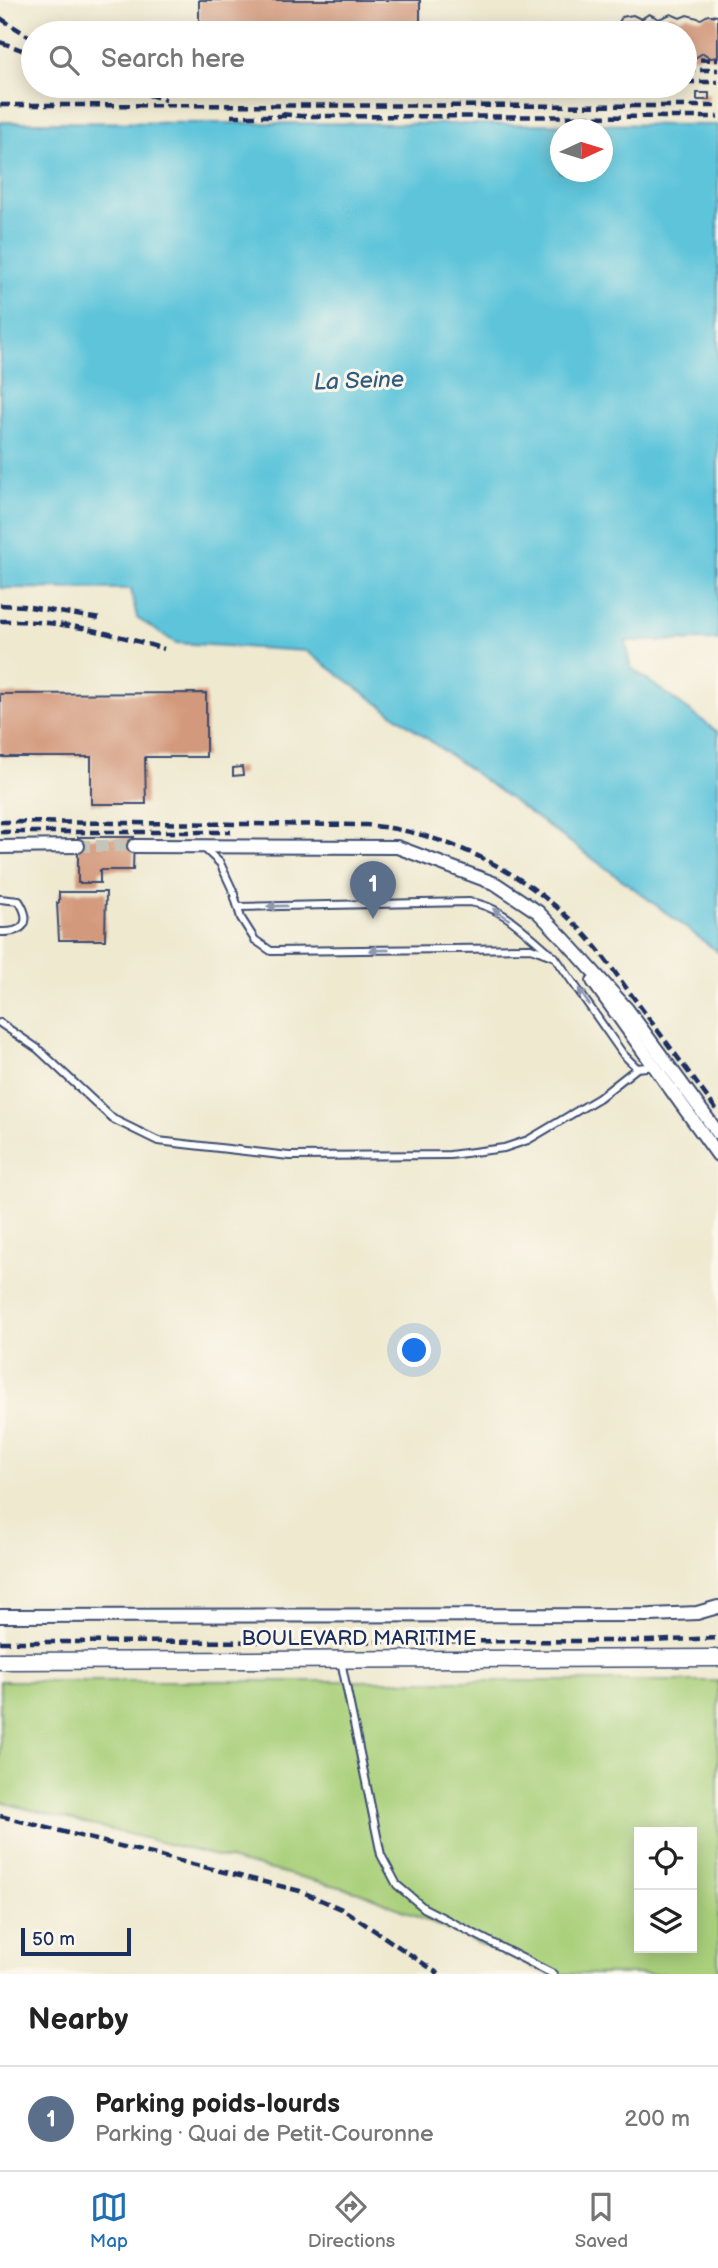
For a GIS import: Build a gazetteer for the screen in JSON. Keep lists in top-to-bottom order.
{
  "streets": {
    "street": ["BOULEVARD MARITIME"]
  },
  "water": ["La Seine"],
  "scale_bar": "50 m",
  "north": "right",
  "page": {
    "search": "Search here",
    "pins": "1",
    "scale": "50 m",
    "heading": "Nearby",
    "list": [
      {
        "mark": "1",
        "name": "Parking poids-lourds",
        "note": "Parking · Quai de Petit-Couronne",
        "value": "200 m"
      }
    ],
    "nav": ["Map", "Directions", "Saved"]
  }
}
